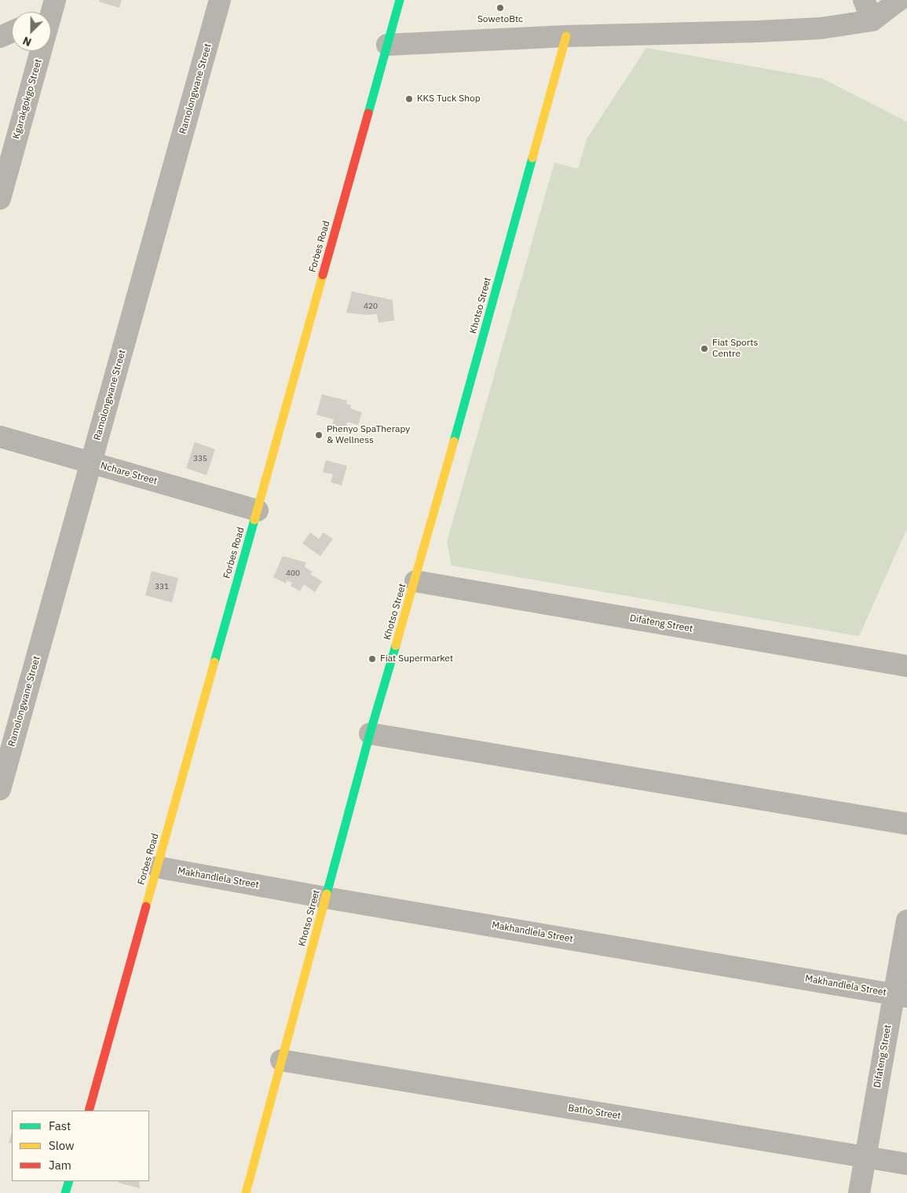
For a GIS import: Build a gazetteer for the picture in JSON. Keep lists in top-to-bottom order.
{
  "streets": {
    "street": [
      "Ramolongwane Street",
      "Kgarakgokgo Street",
      "Forbes Road",
      "Khotso Street",
      "Nchare Street",
      "Difateng Street",
      "Makhandlela Street",
      "Batho Street"
    ]
  },
  "crossings": [
    ["Ramolongwane Street", "Nchare Street"],
    ["Forbes Road", "Nchare Street"],
    ["Forbes Road", "Makhandlela Street"],
    ["Khotso Street", "Difateng Street"],
    ["Khotso Street", "Makhandlela Street"],
    ["Khotso Street", "Batho Street"],
    ["Difateng Street", "Makhandlela Street"],
    ["Difateng Street", "Batho Street"]
  ],
  "places": [
    "SowetoBtc",
    "KKS Tuck Shop",
    "Fiat Sports Centre",
    "Phenyo SpaTherapy & Wellness",
    "Fiat Supermarket"
  ],
  "house_numbers": [
    "420",
    "335",
    "400",
    "331"
  ],
  "legend": ["Fast", "Slow", "Jam"],
  "north": "bottom left"
}
